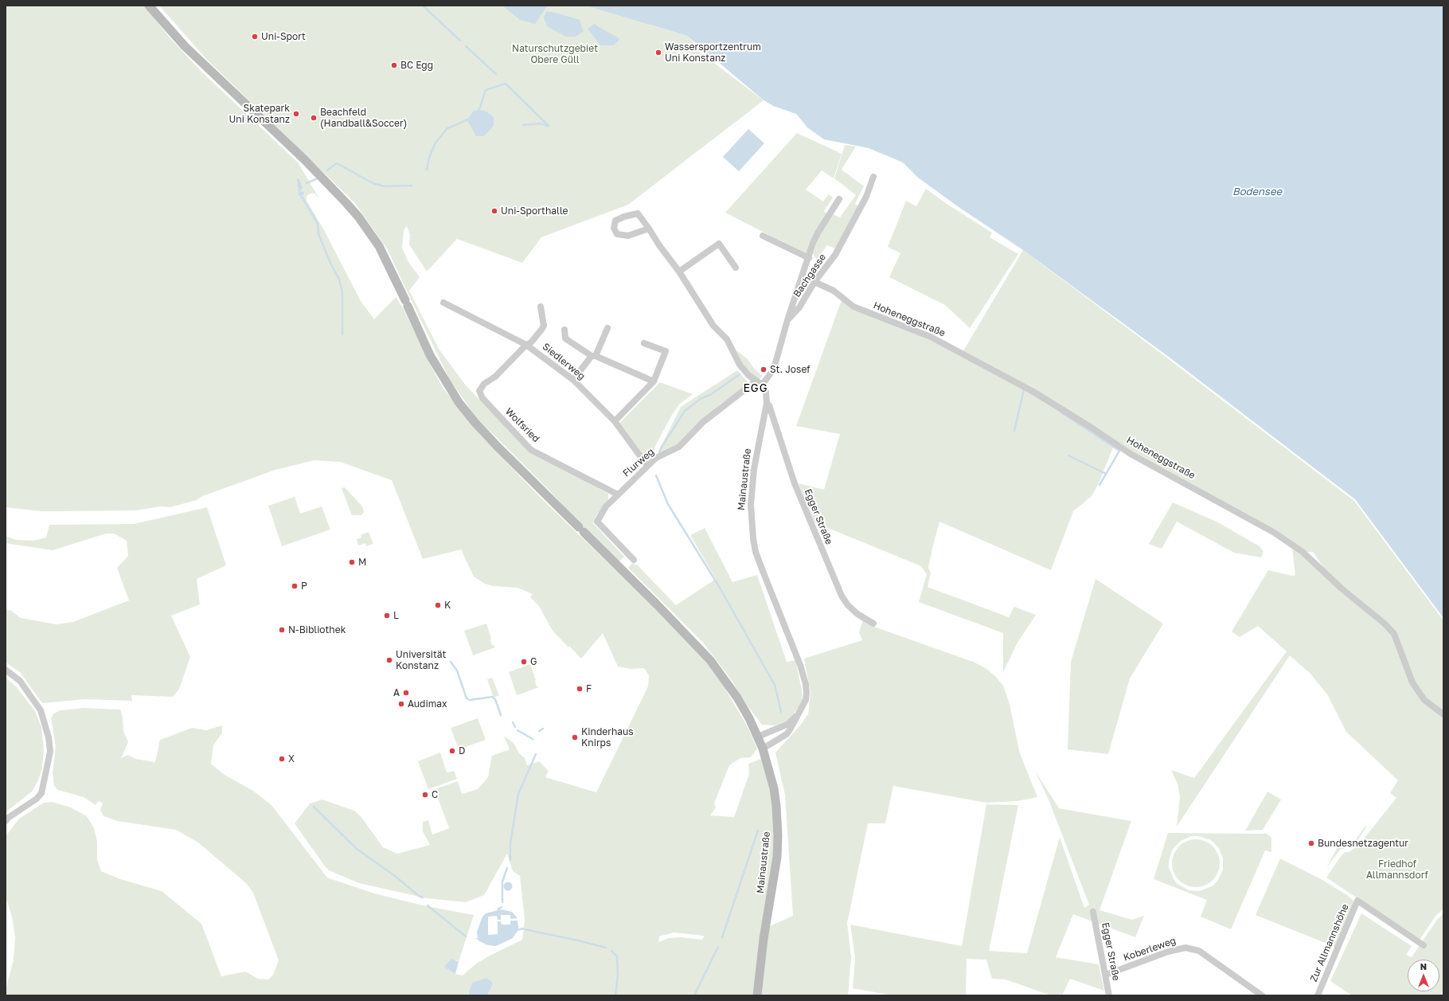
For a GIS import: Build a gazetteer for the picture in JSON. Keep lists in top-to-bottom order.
{
  "streets": {
    "main road": ["Mainaustraße"],
    "street": [
      "Bachgasse",
      "Hoheneggstraße",
      "Siedlerweg",
      "Wolfsried",
      "Flurweg",
      "Egger Straße",
      "Zur Allmannshöhe",
      "Koberleweg"
    ]
  },
  "crossings": [
    ["Bachgasse", "Hoheneggstraße"],
    ["Bachgasse", "Mainaustraße"],
    ["Siedlerweg", "Wolfsried"],
    ["Siedlerweg", "Flurweg"],
    ["Wolfsried", "Flurweg"],
    ["Mainaustraße", "Egger Straße"],
    ["Egger Straße", "Koberleweg"]
  ],
  "districts": ["EGG"],
  "water": ["Bodensee"],
  "parks": ["Naturschutzgebiet Obere Güll", "Friedhof Allmannsdorf"],
  "places": [
    "Uni-Sport",
    "Wassersportzentrum Uni Konstanz",
    "BC Egg",
    "Skatepark Uni Konstanz",
    "Beachfeld (Handball&Soccer)",
    "Uni-Sporthalle",
    "St. Josef",
    "M",
    "P",
    "K",
    "L",
    "N-Bibliothek",
    "Universität Konstanz",
    "G",
    "F",
    "A",
    "Audimax",
    "Kinderhaus Knirps",
    "D",
    "X",
    "C",
    "Bundesnetzagentur"
  ],
  "north": "top"
}
